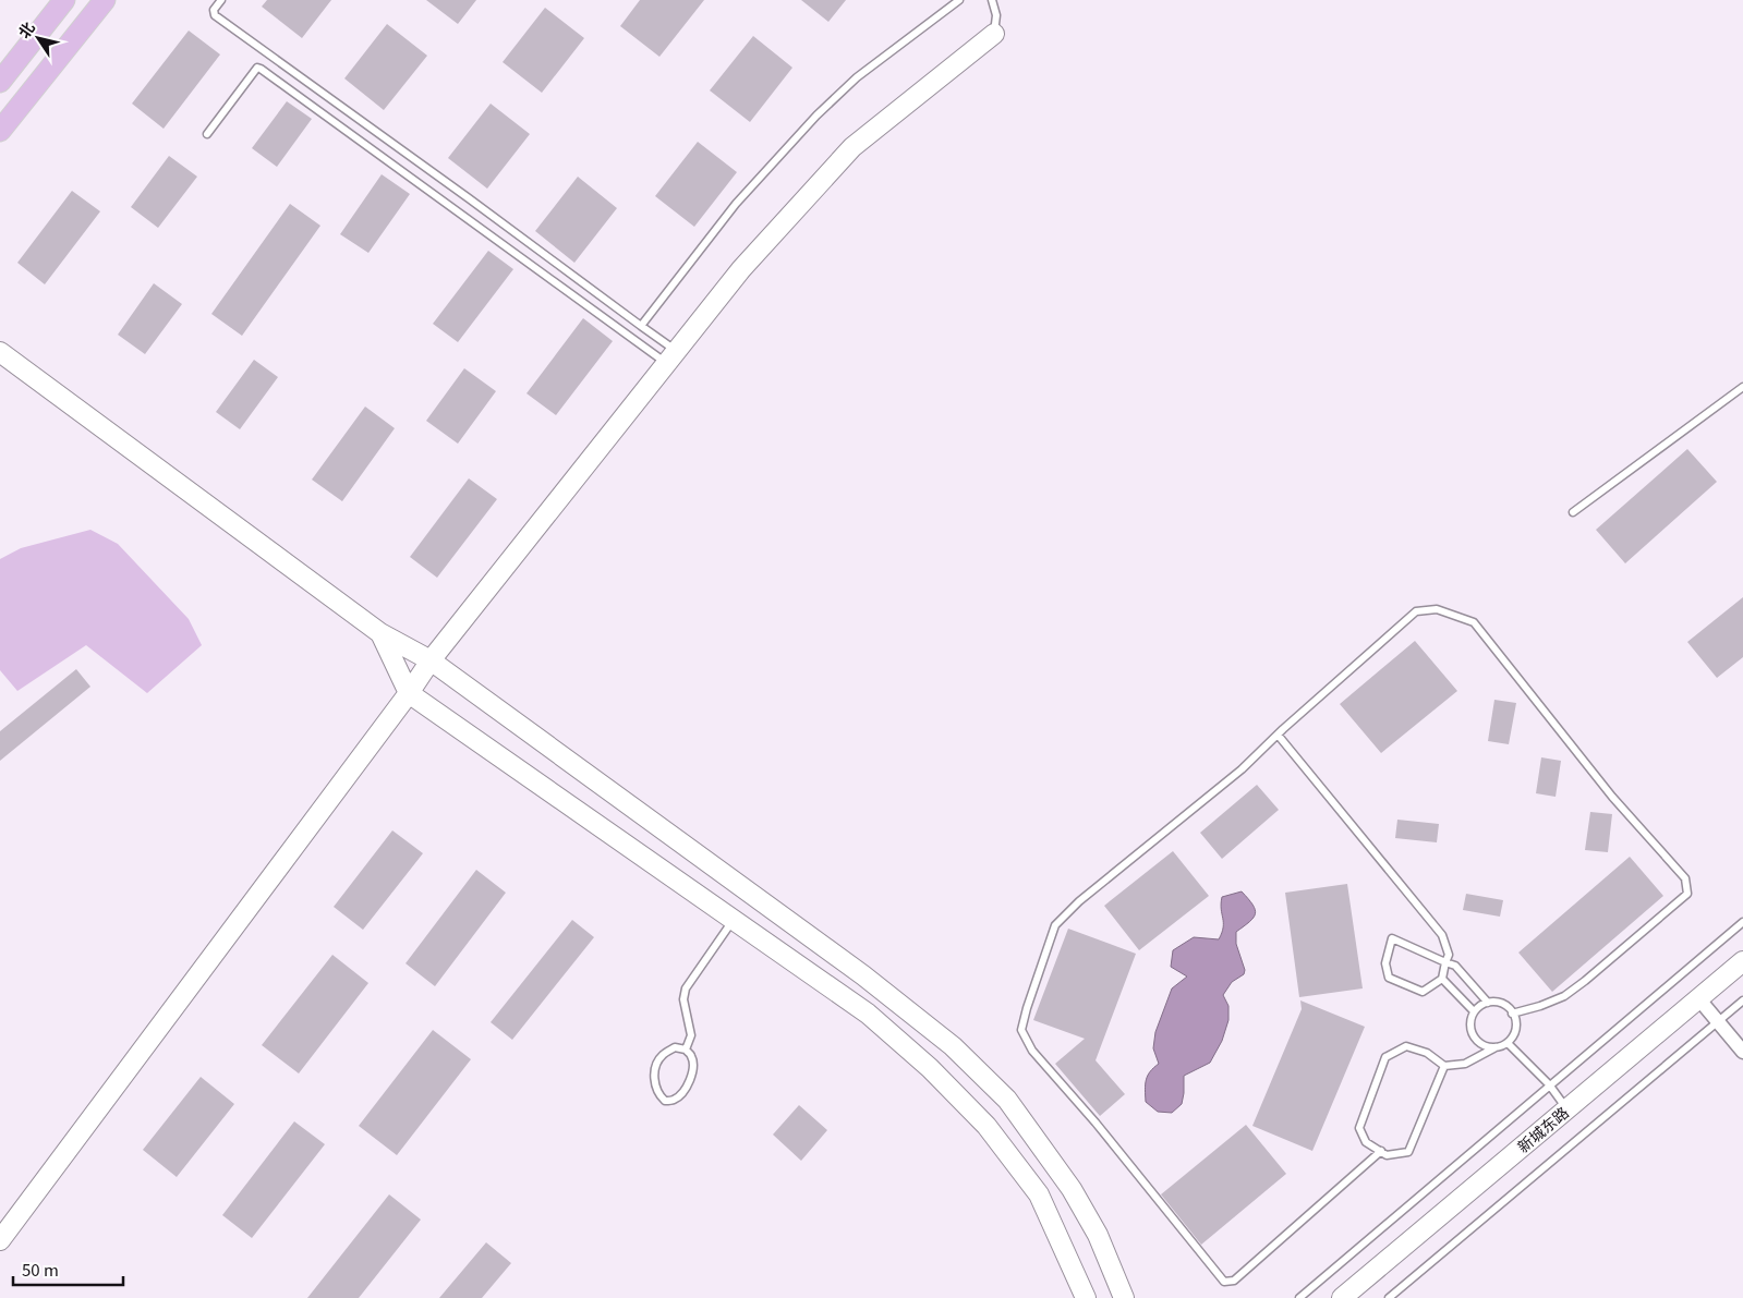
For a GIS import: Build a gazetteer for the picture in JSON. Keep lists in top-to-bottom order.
{
  "streets": {
    "main road": ["新城东路"]
  },
  "scale_bar": "50 m",
  "north": "top left"
}
